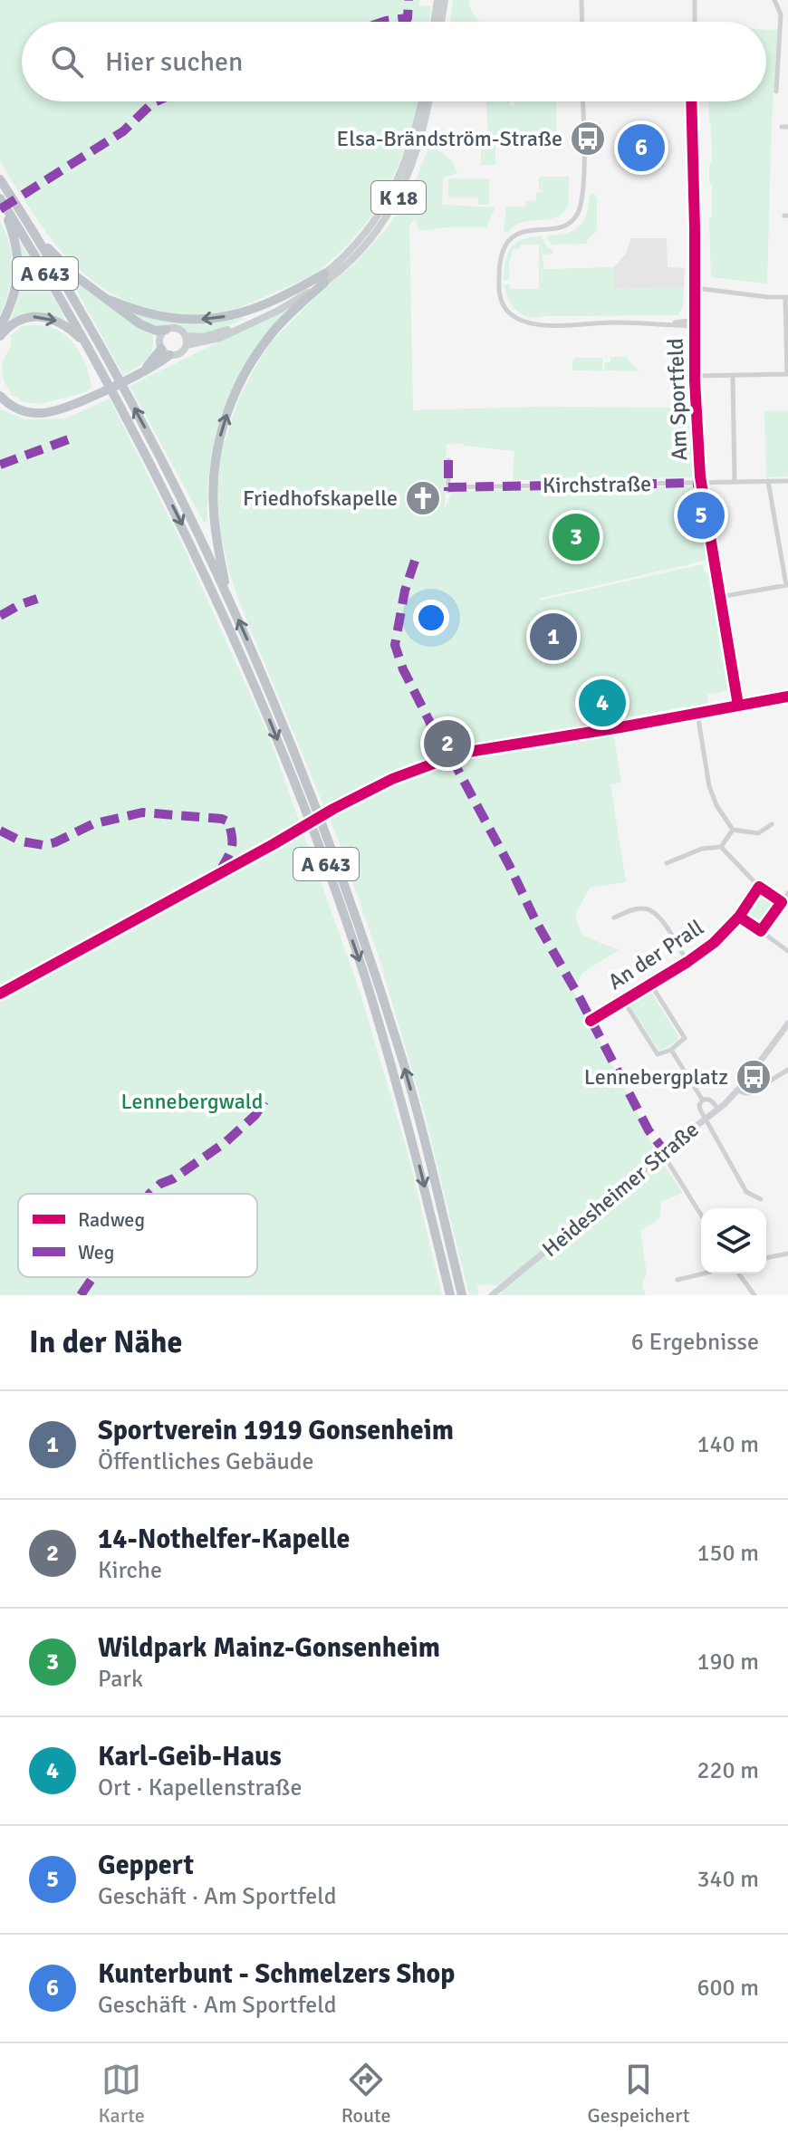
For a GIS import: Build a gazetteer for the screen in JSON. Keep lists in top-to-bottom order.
{
  "streets": {
    "highway": ["A 643"],
    "main road": ["K 18", "Heidesheimer Straße"],
    "street": ["Am Sportfeld", "Kirchstraße", "An der Prall"]
  },
  "crossings": [
    ["Am Sportfeld", "Kirchstraße"]
  ],
  "parks": ["Lennebergwald"],
  "places": {
    "bus stop": ["Elsa-Brändström-Straße", "Lennebergplatz"],
    "church": ["Friedhofskapelle"]
  },
  "legend": ["Radweg", "Weg"],
  "page": {
    "search": "Hier suchen",
    "pins": [
      "6",
      "5",
      "3",
      "1",
      "4",
      "2"
    ],
    "heading": ["In der Nähe", "6 Ergebnisse"],
    "list": [
      {
        "mark": "1",
        "name": "Sportverein 1919 Gonsenheim",
        "note": "Öffentliches Gebäude",
        "value": "140 m"
      },
      {
        "mark": "2",
        "name": "14-Nothelfer-Kapelle",
        "note": "Kirche",
        "value": "150 m"
      },
      {
        "mark": "3",
        "name": "Wildpark Mainz-Gonsenheim",
        "note": "Park",
        "value": "190 m"
      },
      {
        "mark": "4",
        "name": "Karl-Geib-Haus",
        "note": "Ort · Kapellenstraße",
        "value": "220 m"
      },
      {
        "mark": "5",
        "name": "Geppert",
        "note": "Geschäft · Am Sportfeld",
        "value": "340 m"
      },
      {
        "mark": "6",
        "name": "Kunterbunt - Schmelzers Shop",
        "note": "Geschäft · Am Sportfeld",
        "value": "600 m"
      }
    ],
    "nav": ["Karte", "Route", "Gespeichert"]
  }
}
